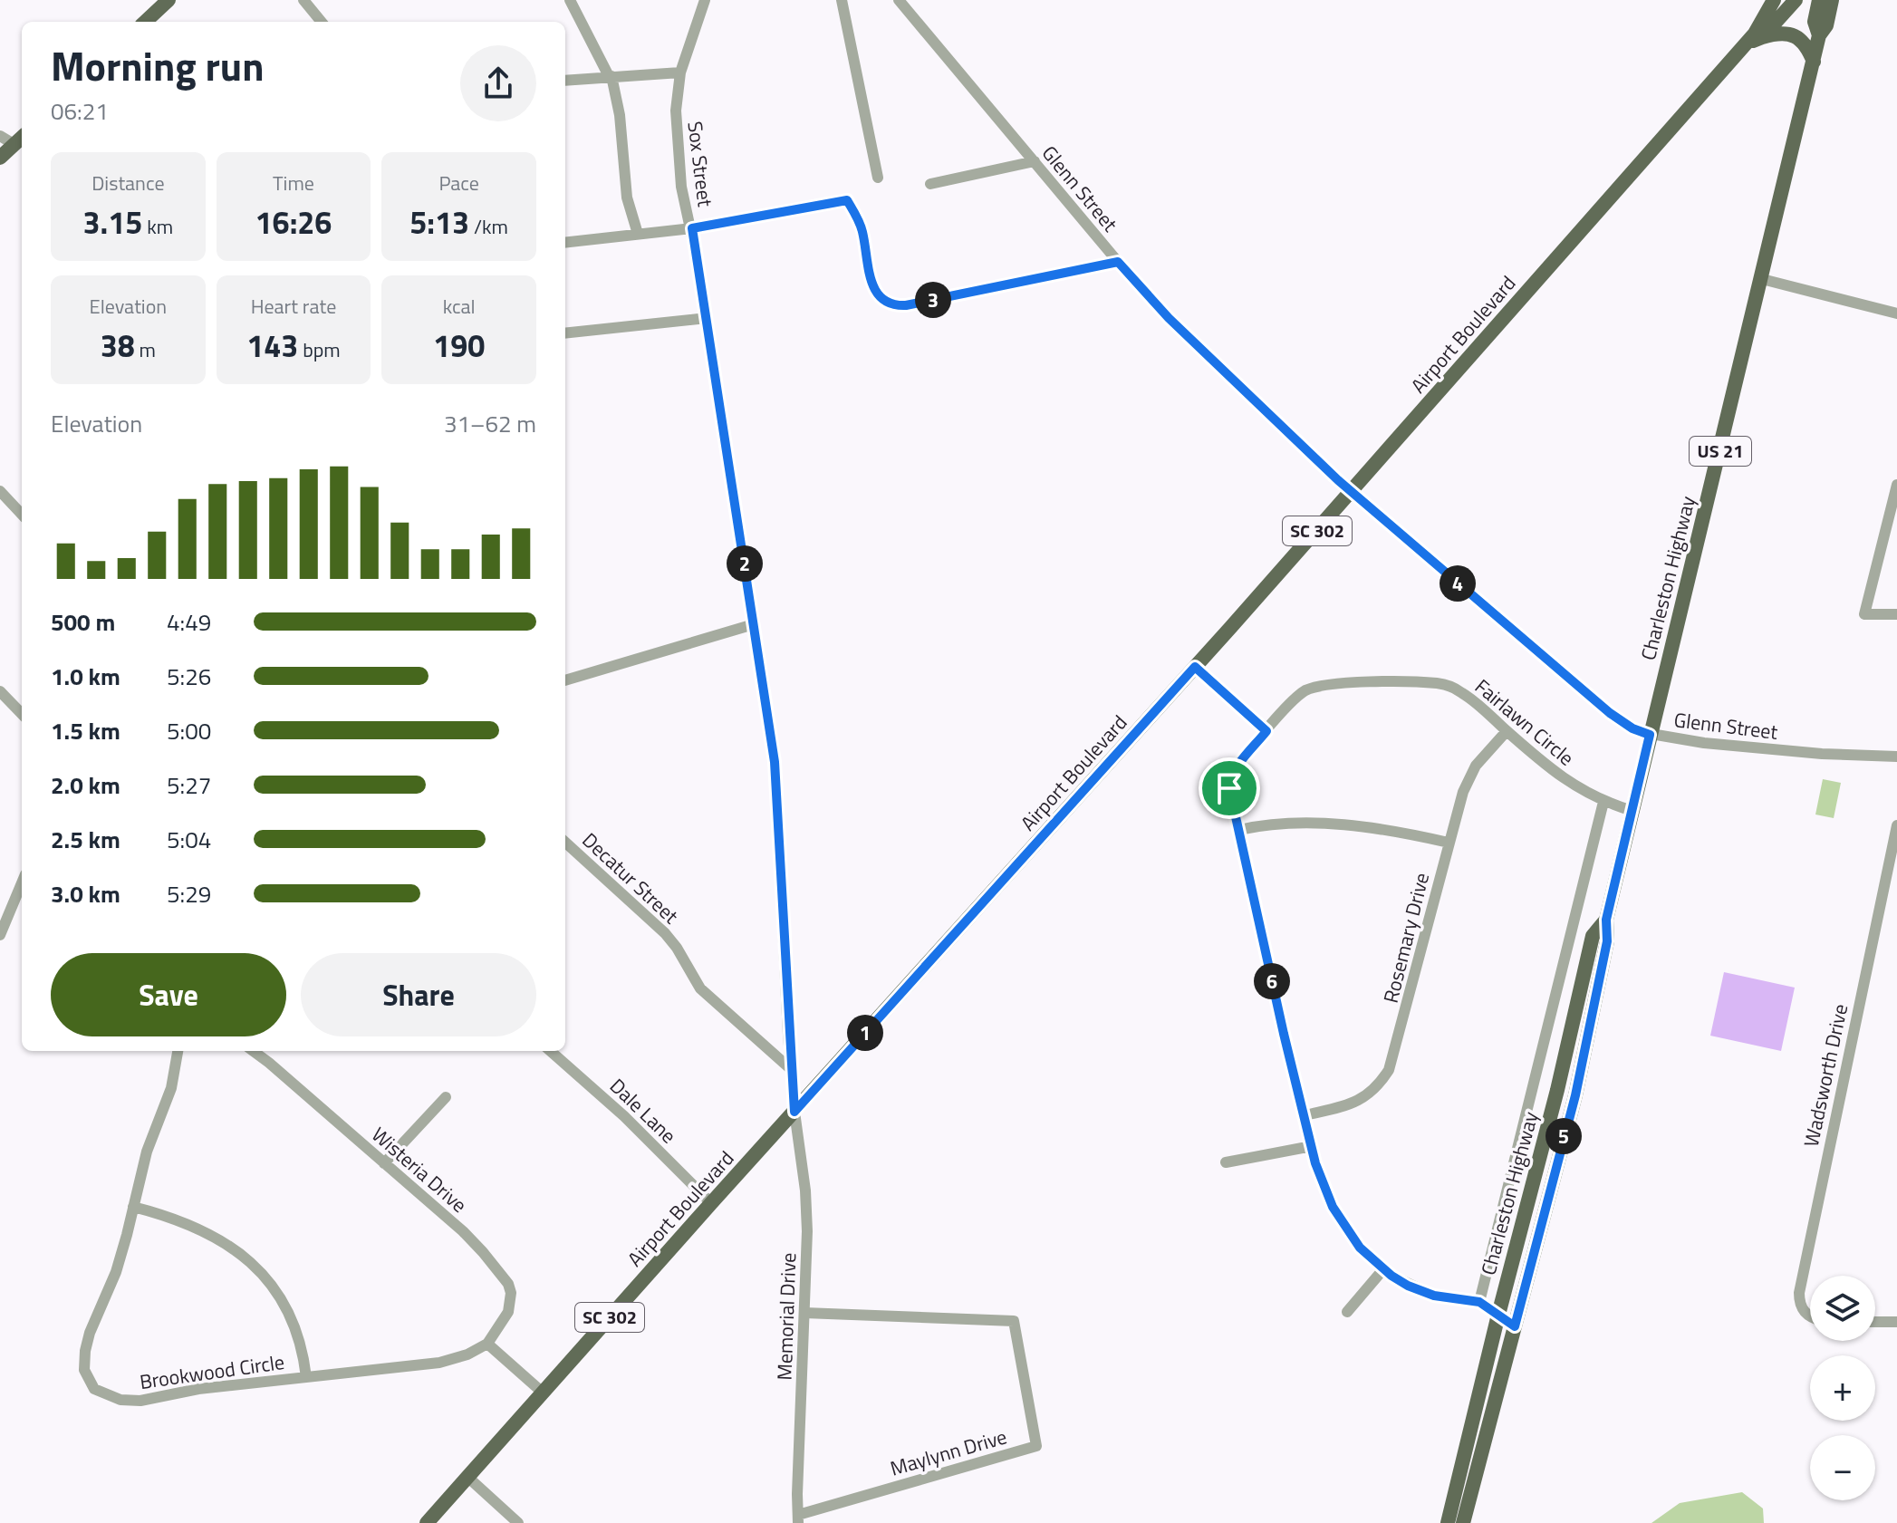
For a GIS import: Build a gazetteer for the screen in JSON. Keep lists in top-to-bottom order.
{
  "streets": {
    "main road": [
      "Airport Boulevard",
      "US 21",
      "SC 302",
      "Charleston Highway"
    ],
    "street": [
      "Sox Street",
      "Glenn Street",
      "Fairlawn Circle",
      "Decatur Street",
      "Rosemary Drive",
      "Wadsworth Drive",
      "Dale Lane",
      "Wisteria Drive",
      "Memorial Drive",
      "Brookwood Circle",
      "Maylynn Drive"
    ]
  },
  "crossings": [
    ["Sox Street", "Airport Boulevard"],
    ["Sox Street", "Decatur Street"],
    ["Sox Street", "Memorial Drive"],
    ["Glenn Street", "Airport Boulevard"],
    ["Glenn Street", "Charleston Highway"],
    ["Airport Boulevard", "Dale Lane"],
    ["Airport Boulevard", "Memorial Drive"],
    ["Charleston Highway", "Fairlawn Circle"],
    ["Fairlawn Circle", "Rosemary Drive"],
    ["Wisteria Drive", "Brookwood Circle"],
    ["Memorial Drive", "Maylynn Drive"]
  ],
  "page": {
    "heading": ["Morning run", "06:21"],
    "stats": [
      ["Distance", "3.15 km"],
      ["Time", "16:26"],
      ["Pace", "5:13 /km"],
      ["Elevation", "38 m"],
      ["Heart rate", "143 bpm"],
      ["kcal", "190"]
    ],
    "pins": [
      "3",
      "2",
      "4",
      "6",
      "1",
      "5"
    ],
    "chart": ["Elevation", "31–62 m"],
    "list": [
      {
        "name": "500 m",
        "note": "4:49"
      },
      {
        "name": "1.0 km",
        "note": "5:26"
      },
      {
        "name": "1.5 km",
        "note": "5:00"
      },
      {
        "name": "2.0 km",
        "note": "5:27"
      },
      {
        "name": "2.5 km",
        "note": "5:04"
      },
      {
        "name": "3.0 km",
        "note": "5:29"
      }
    ],
    "buttons": ["Save", "Share"],
    "map_buttons": ["+", "−"]
  }
}
